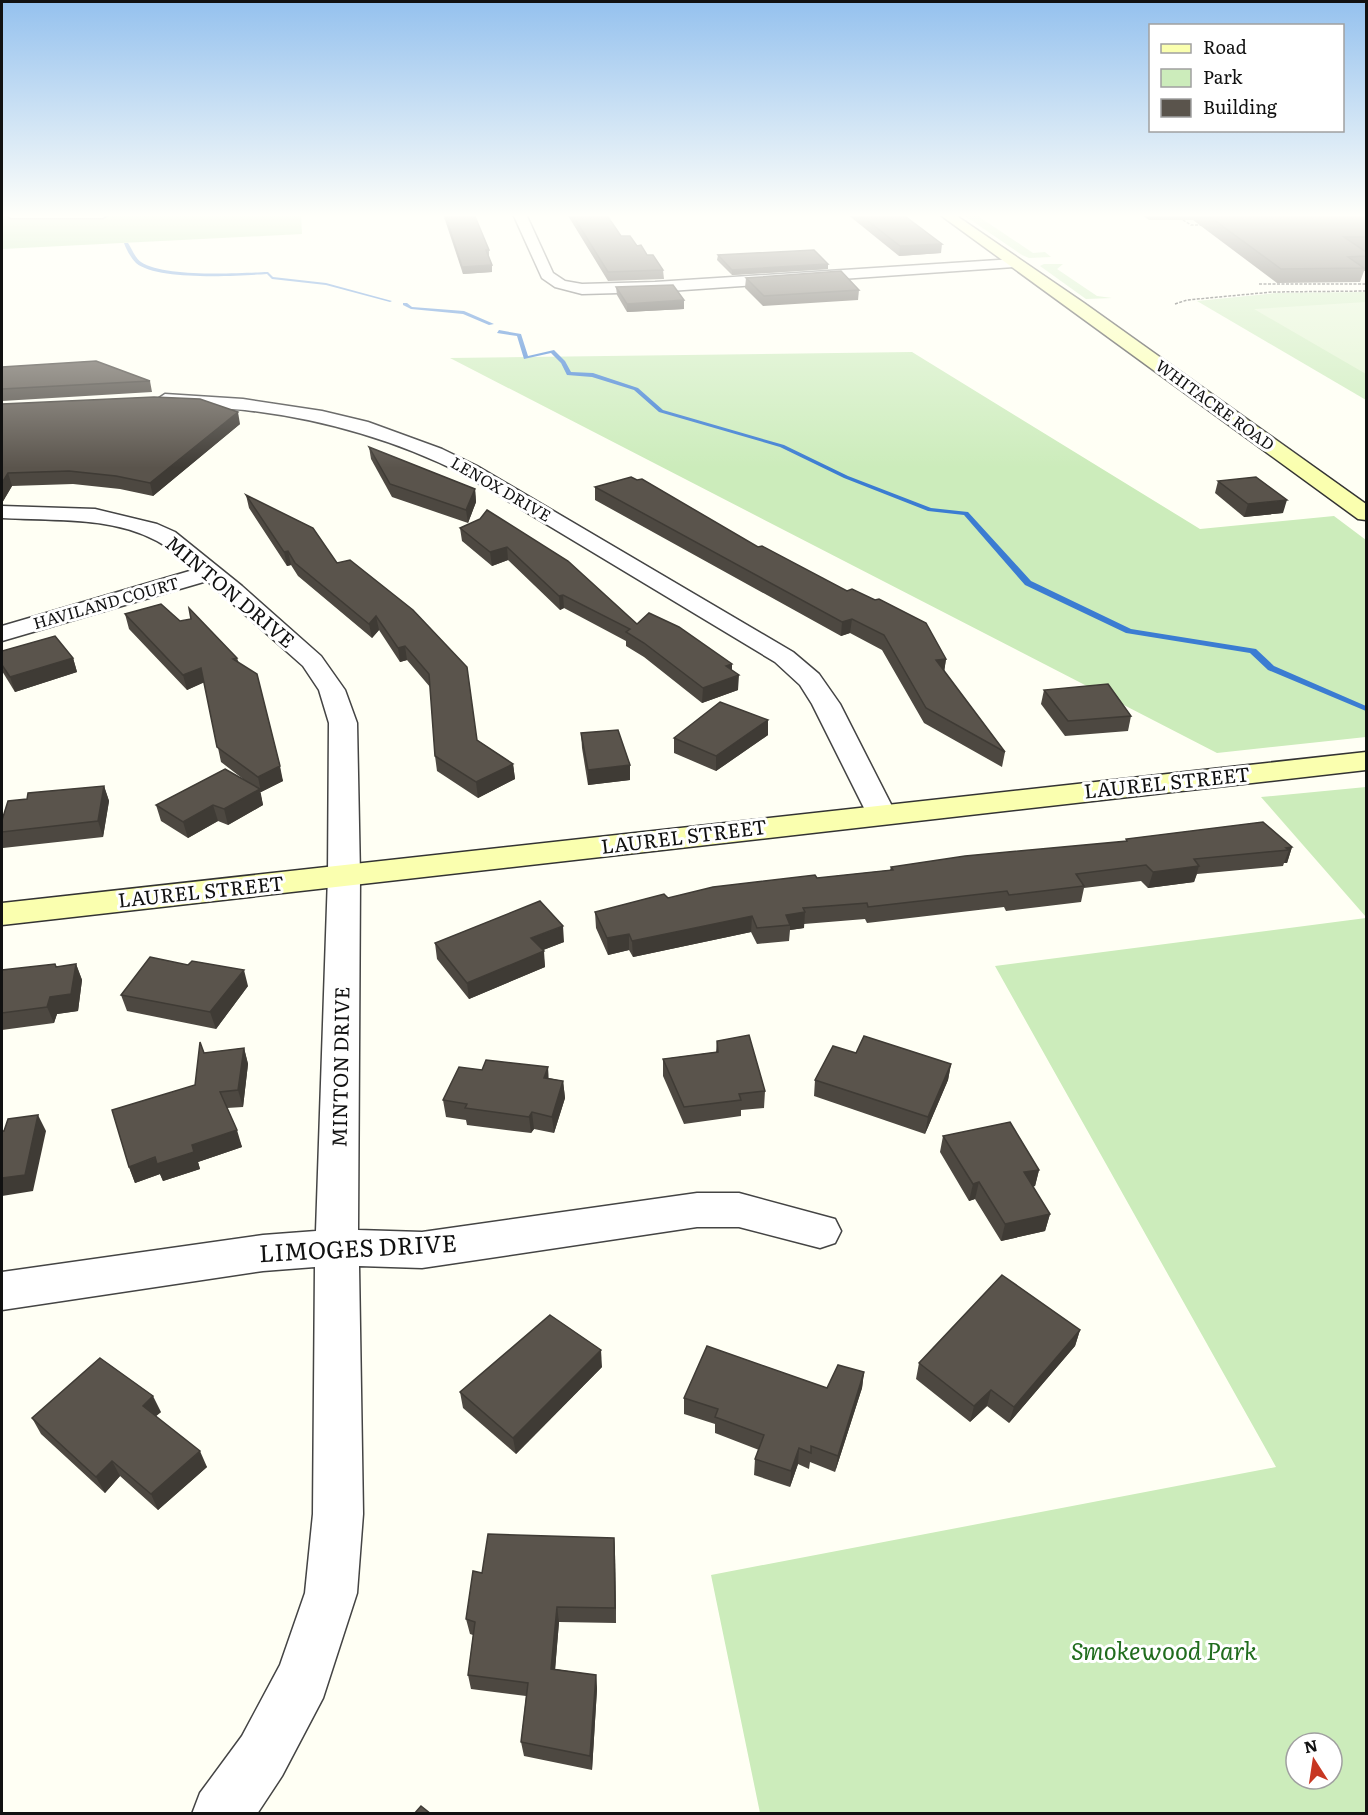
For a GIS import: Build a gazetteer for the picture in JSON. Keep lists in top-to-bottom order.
{
  "streets": {
    "street": [
      "WHITACRE ROAD",
      "LENOX DRIVE",
      "MINTON DRIVE",
      "HAVILAND COURT",
      "LAUREL STREET",
      "LIMOGES DRIVE"
    ]
  },
  "crossings": [
    ["LENOX DRIVE", "LAUREL STREET"],
    ["MINTON DRIVE", "HAVILAND COURT"],
    ["MINTON DRIVE", "LAUREL STREET"],
    ["MINTON DRIVE", "LIMOGES DRIVE"]
  ],
  "parks": ["Smokewood Park"],
  "legend": ["Road", "Park", "Building"],
  "north": "top"
}
